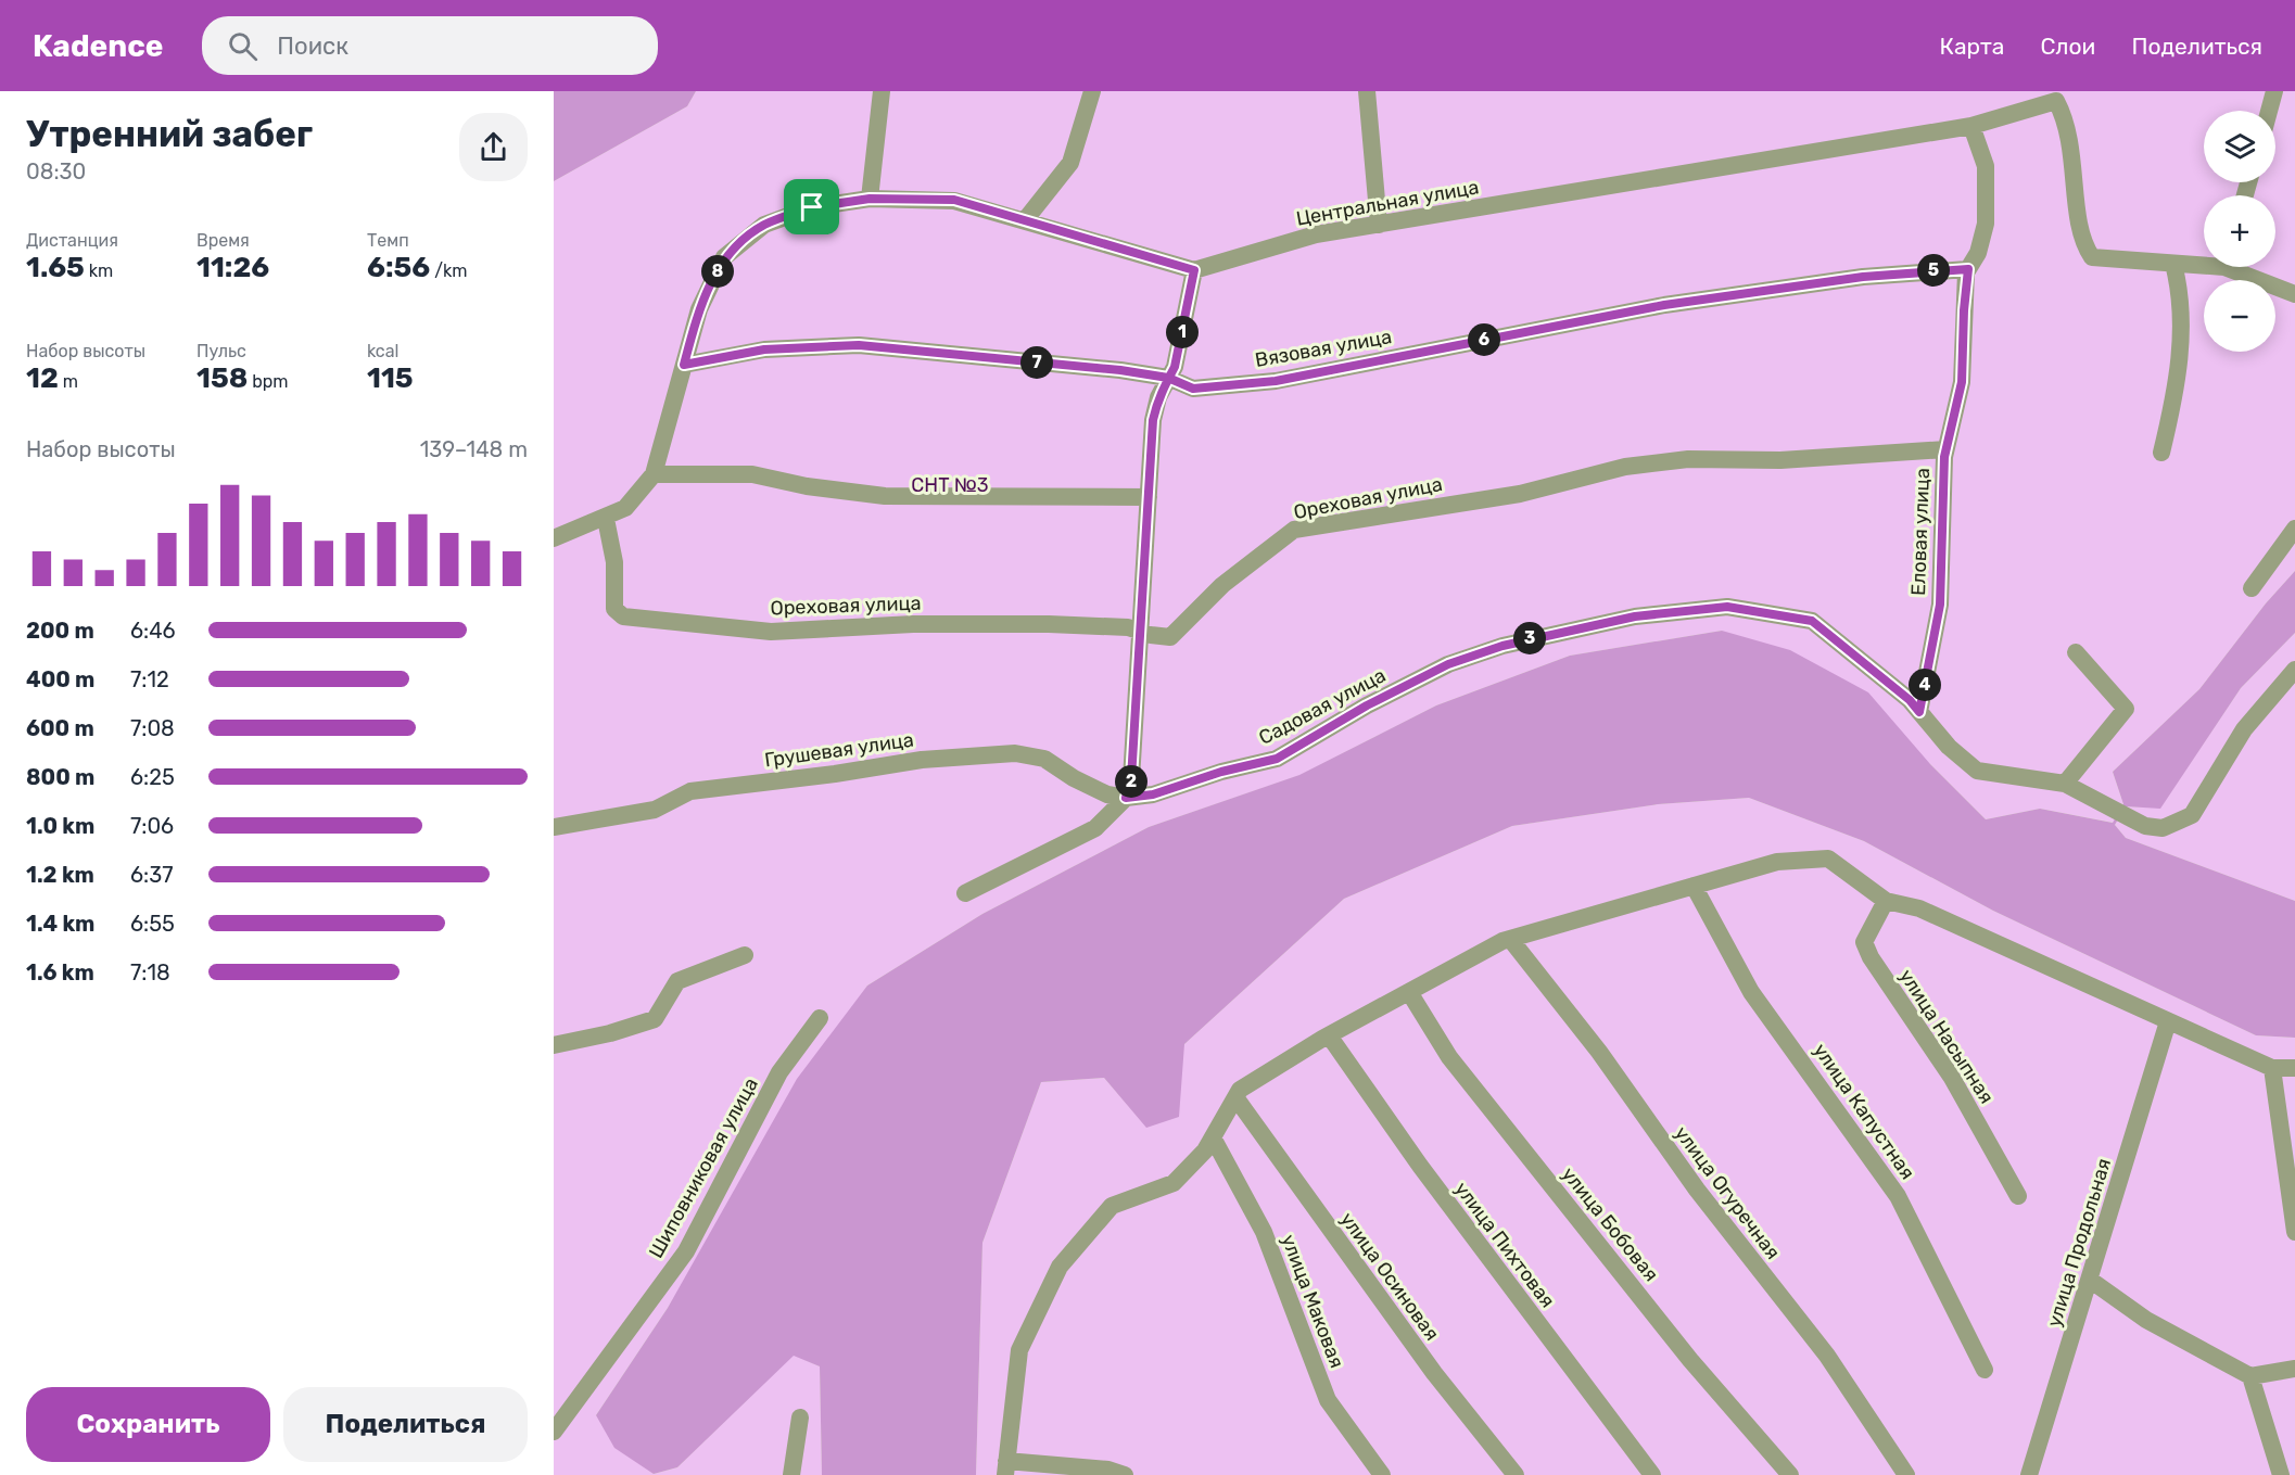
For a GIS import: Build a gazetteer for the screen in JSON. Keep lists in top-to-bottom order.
{
  "streets": {
    "street": [
      "Центральная улица",
      "Вязовая улица",
      "Ореховая улица",
      "Еловая улица",
      "Садовая улица",
      "Грушевая улица",
      "улица Насыпная",
      "улица Капустная",
      "Шиповниковая улица",
      "улица Огуречная",
      "улица Бобовая",
      "улица Продольная",
      "улица Пихтовая",
      "улица Осиновая",
      "улица Маковая"
    ]
  },
  "crossings": [
    ["Центральная улица", "Еловая улица"],
    ["Вязовая улица", "Еловая улица"],
    ["Ореховая улица", "Еловая улица"],
    ["Еловая улица", "Садовая улица"],
    ["Садовая улица", "Грушевая улица"]
  ],
  "parks": ["СНТ №3"],
  "page": {
    "header": "Kadence",
    "search": "Поиск",
    "nav": ["Карта", "Слои", "Поделиться"],
    "heading": ["Утренний забег", "08:30"],
    "map_buttons": ["+", "−"],
    "stats": [
      ["Дистанция", "1.65 km"],
      ["Время", "11:26"],
      ["Темп", "6:56 /km"],
      ["Набор высоты", "12 m"],
      ["Пульс", "158 bpm"],
      ["kcal", "115"]
    ],
    "pins": [
      "5",
      "8",
      "1",
      "6",
      "7",
      "3",
      "4",
      "2"
    ],
    "chart": ["Набор высоты", "139–148 m"],
    "list": [
      {
        "name": "200 m",
        "note": "6:46"
      },
      {
        "name": "400 m",
        "note": "7:12"
      },
      {
        "name": "600 m",
        "note": "7:08"
      },
      {
        "name": "800 m",
        "note": "6:25"
      },
      {
        "name": "1.0 km",
        "note": "7:06"
      },
      {
        "name": "1.2 km",
        "note": "6:37"
      },
      {
        "name": "1.4 km",
        "note": "6:55"
      },
      {
        "name": "1.6 km",
        "note": "7:18"
      }
    ],
    "buttons": ["Сохранить", "Поделиться"]
  }
}
